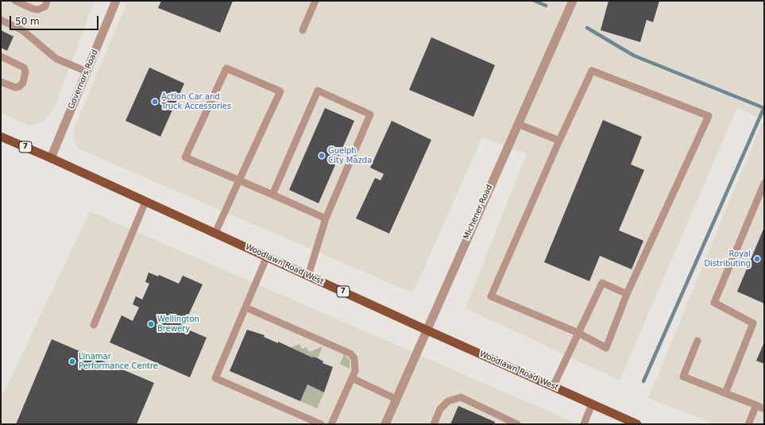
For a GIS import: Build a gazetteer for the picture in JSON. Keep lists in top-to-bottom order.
{
  "streets": {
    "main road": ["7", "Woodlawn Road West"],
    "street": ["Governors Road", "Michener Road"]
  },
  "crossings": [
    ["Governors Road", "Woodlawn Road West"],
    ["Michener Road", "Woodlawn Road West"]
  ],
  "places": [
    "Action Car and Truck Accessories",
    "Guelph City Mazda",
    "Royal Distributing",
    "Wellington Brewery",
    "Linamar Performance Centre"
  ],
  "scale_bar": "50 m"
}
